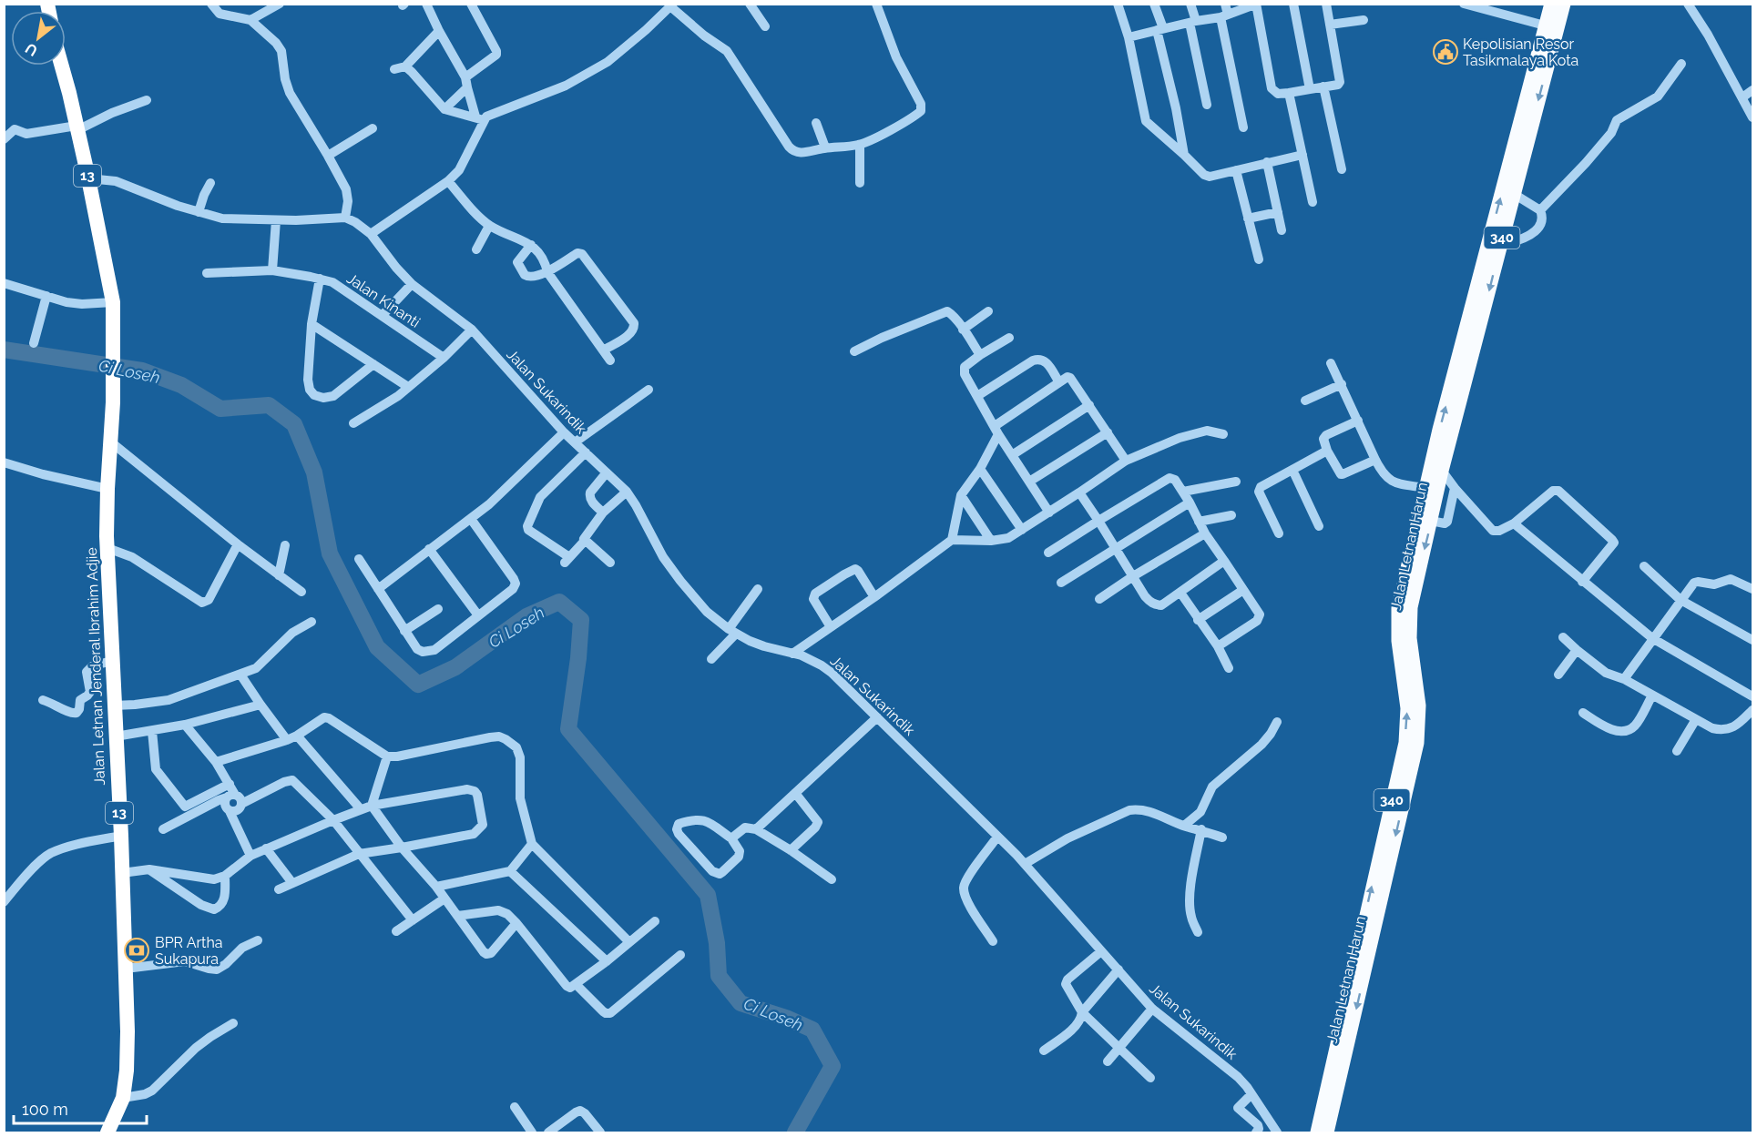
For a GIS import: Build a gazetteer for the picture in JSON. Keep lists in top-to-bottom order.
{
  "streets": {
    "highway": ["13", "Jalan Letnan Jenderal Ibrahim Adjie"],
    "main road": ["340", "Jalan Letnan Harun"],
    "street": ["Jalan Kinanti", "Jalan Sukarindik"]
  },
  "crossings": [
    ["13", "Jalan Letnan Jenderal Ibrahim Adjie"]
  ],
  "water": ["Ci Loseh"],
  "places": {
    "public building": ["Kepolisian Resor Tasikmalaya Kota"],
    "bank": ["BPR Artha Sukapura"]
  },
  "scale_bar": "100 m",
  "north": "bottom left"
}
